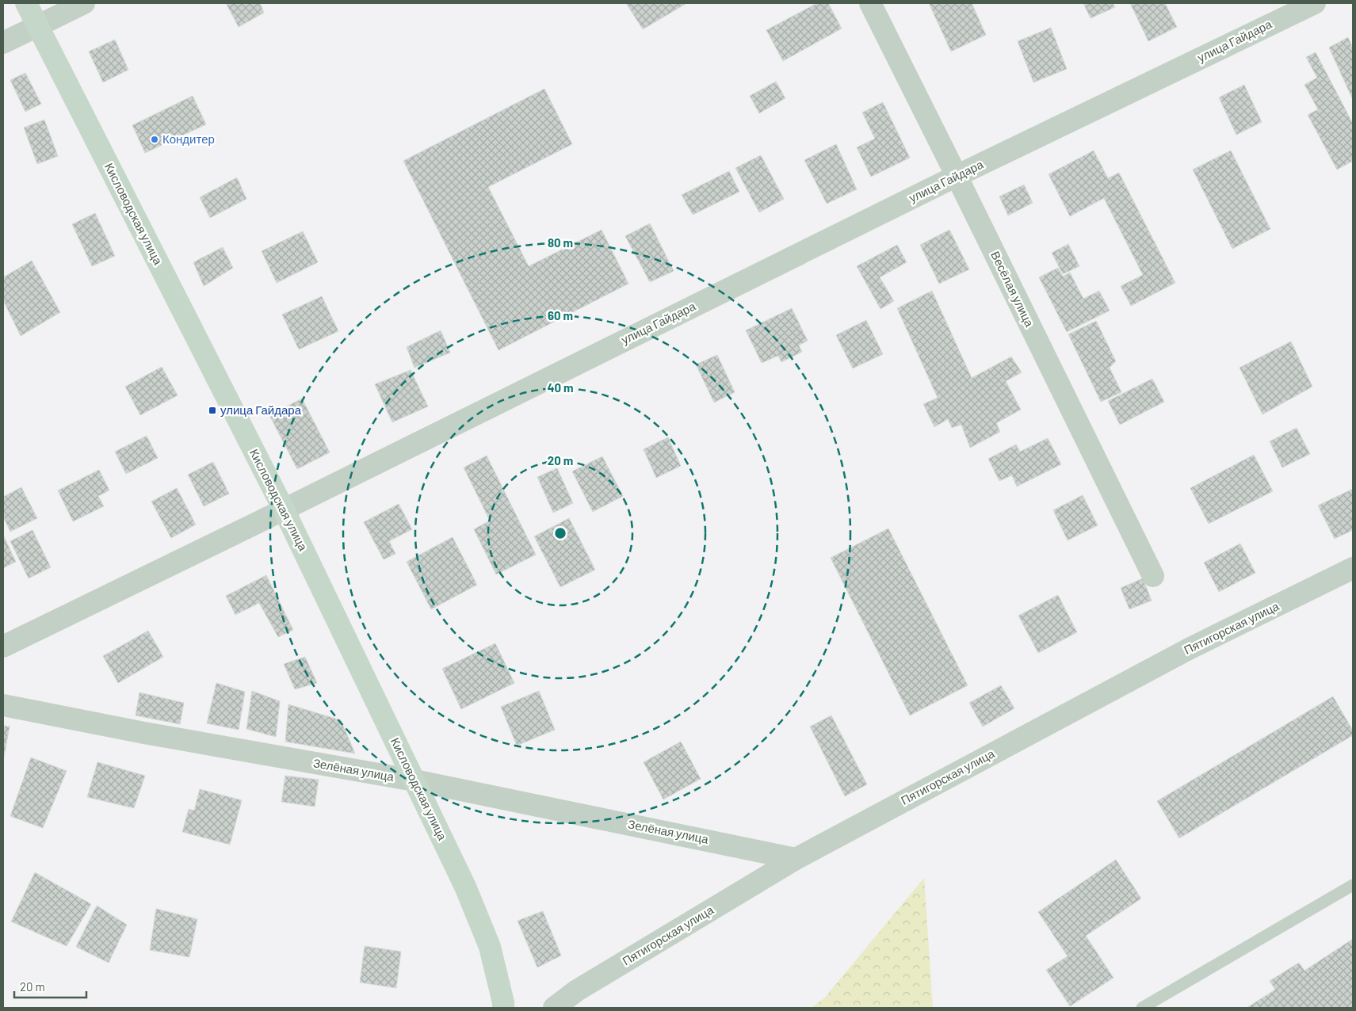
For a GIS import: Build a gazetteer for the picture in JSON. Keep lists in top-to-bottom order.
{
  "streets": {
    "main road": ["Кисловодская улица"],
    "street": [
      "улица Гайдара",
      "Весёлая улица",
      "Пятигорская улица",
      "Зелёная улица"
    ]
  },
  "crossings": [
    ["улица Гайдара", "Кисловодская улица"],
    ["улица Гайдара", "Весёлая улица"],
    ["Кисловодская улица", "Зелёная улица"],
    ["Пятигорская улица", "Зелёная улица"]
  ],
  "places": {
    "other": ["Кондитер"],
    "transit": ["улица Гайдара"]
  },
  "scale_bar": "20 m",
  "rings": [
    "80 m",
    "60 m",
    "40 m",
    "20 m"
  ]
}
